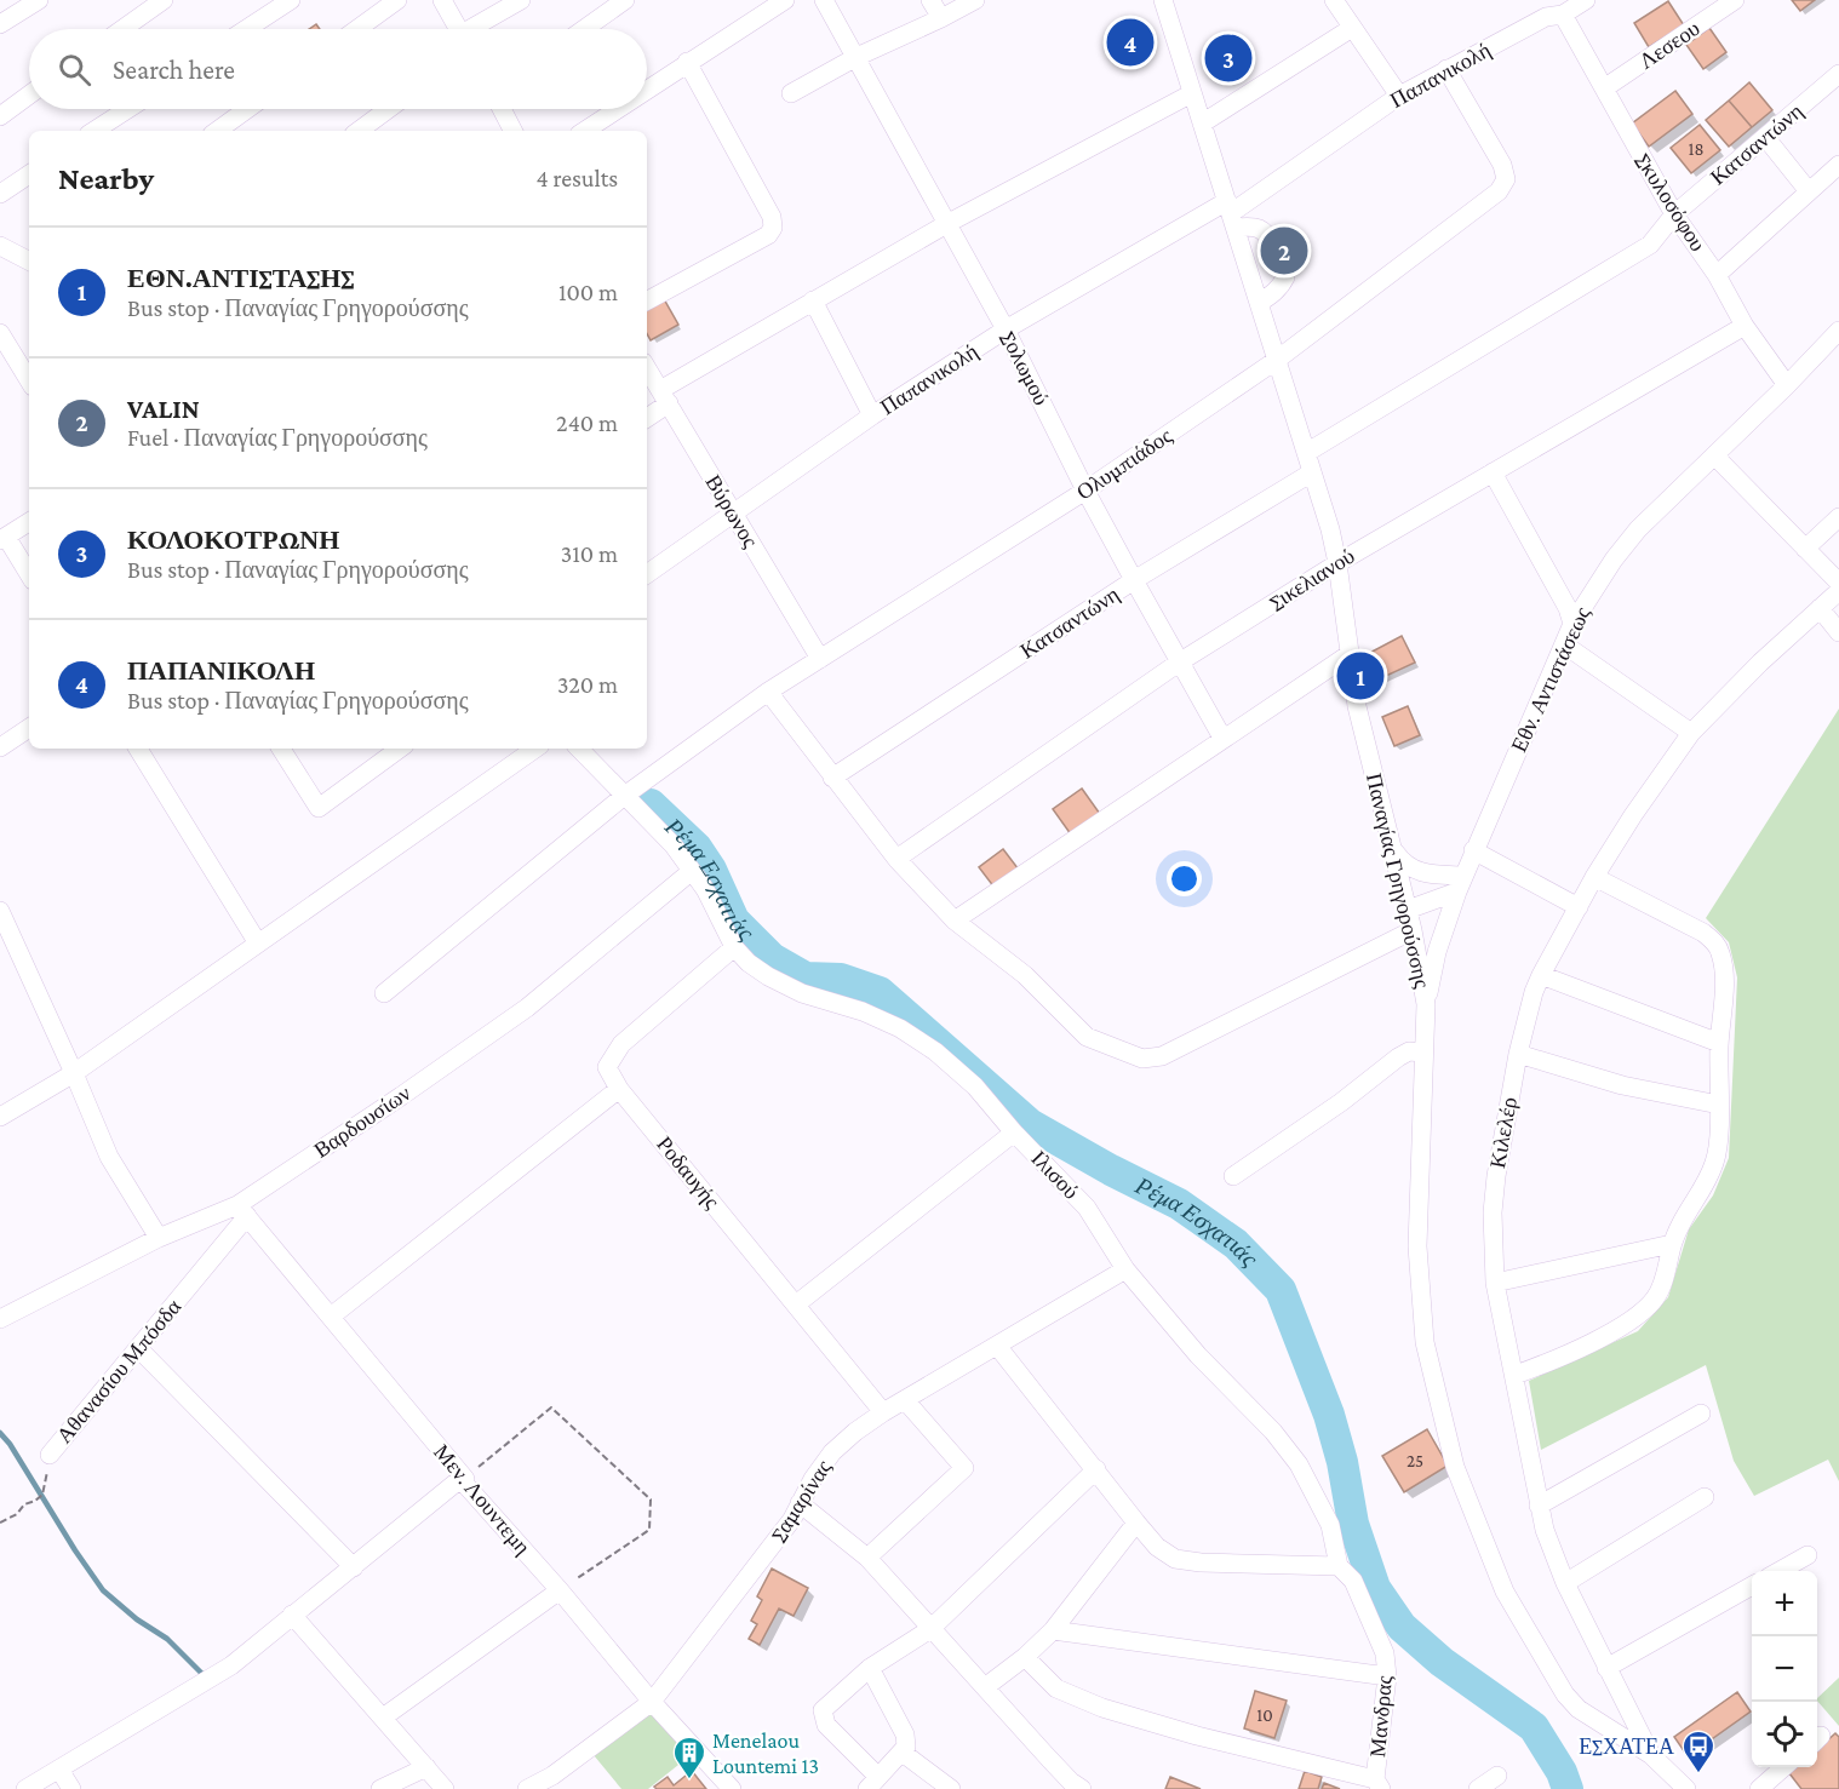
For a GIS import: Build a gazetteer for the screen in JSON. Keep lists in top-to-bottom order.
{
  "streets": {
    "street": [
      "Λεσεου",
      "Παπανικολή",
      "Κατσαντώνη",
      "Σκυλοσόφου",
      "Σολωμού",
      "Ολυμπιάδος",
      "Βύρωνος",
      "Σικελιανού",
      "Εθν. Αντιστάσεως",
      "Παναγίας Γρηγορούσσης",
      "Βαρδουσίων",
      "Κιλελέρ",
      "Ροδαυγής",
      "Ιλισού",
      "Αθανασίου Μπόσδα",
      "Μεν. Λουντεμη",
      "Σαμαρίνας",
      "Μανδρας"
    ]
  },
  "crossings": [
    ["Λεσεου", "Σκυλοσόφου"],
    ["Παπανικολή", "Σκυλοσόφου"],
    ["Παπανικολή", "Σολωμού"],
    ["Παπανικολή", "Ολυμπιάδος"],
    ["Παπανικολή", "Βύρωνος"],
    ["Παπανικολή", "Παναγίας Γρηγορούσσης"],
    ["Κατσαντώνη", "Σκυλοσόφου"],
    ["Κατσαντώνη", "Σολωμού"],
    ["Κατσαντώνη", "Παναγίας Γρηγορούσσης"],
    ["Σκυλοσόφου", "Σικελιανού"],
    ["Σκυλοσόφου", "Εθν. Αντιστάσεως"],
    ["Σολωμού", "Ολυμπιάδος"],
    ["Σολωμού", "Σικελιανού"],
    ["Ολυμπιάδος", "Βύρωνος"],
    ["Ολυμπιάδος", "Παναγίας Γρηγορούσσης"],
    ["Ολυμπιάδος", "Ιλισού"],
    ["Σικελιανού", "Παναγίας Γρηγορούσσης"],
    ["Εθν. Αντιστάσεως", "Παναγίας Γρηγορούσσης"],
    ["Παναγίας Γρηγορούσσης", "Κιλελέρ"],
    ["Βαρδουσίων", "Ιλισού"],
    ["Βαρδουσίων", "Αθανασίου Μπόσδα"],
    ["Βαρδουσίων", "Μεν. Λουντεμη"],
    ["Ροδαυγής", "Ιλισού"],
    ["Ροδαυγής", "Σαμαρίνας"],
    ["Ιλισού", "Σαμαρίνας"],
    ["Ιλισού", "Μανδρας"],
    ["Αθανασίου Μπόσδα", "Μεν. Λουντεμη"],
    ["Μεν. Λουντεμη", "Σαμαρίνας"]
  ],
  "water": ["Ρέμα Εσχατιάς"],
  "places": {
    "bus stop": ["ΕΣΧΑΤΕΑ"],
    "building": ["Menelaou Lountemi 13"]
  },
  "house_numbers": ["18", "25", "10"],
  "page": {
    "pins": [
      "4",
      "3",
      "2",
      "1"
    ],
    "search": "Search here",
    "heading": ["Nearby", "4 results"],
    "list": [
      {
        "mark": "1",
        "name": "ΕΘΝ.ΑΝΤΙΣΤΑΣΗΣ",
        "note": "Bus stop · Παναγίας Γρηγορούσσης",
        "value": "100 m"
      },
      {
        "mark": "2",
        "name": "VALIN",
        "note": "Fuel · Παναγίας Γρηγορούσσης",
        "value": "240 m"
      },
      {
        "mark": "3",
        "name": "ΚΟΛΟΚΟΤΡΩΝΗ",
        "note": "Bus stop · Παναγίας Γρηγορούσσης",
        "value": "310 m"
      },
      {
        "mark": "4",
        "name": "ΠΑΠΑΝΙΚΟΛΗ",
        "note": "Bus stop · Παναγίας Γρηγορούσσης",
        "value": "320 m"
      }
    ],
    "map_buttons": ["+", "−"]
  }
}
